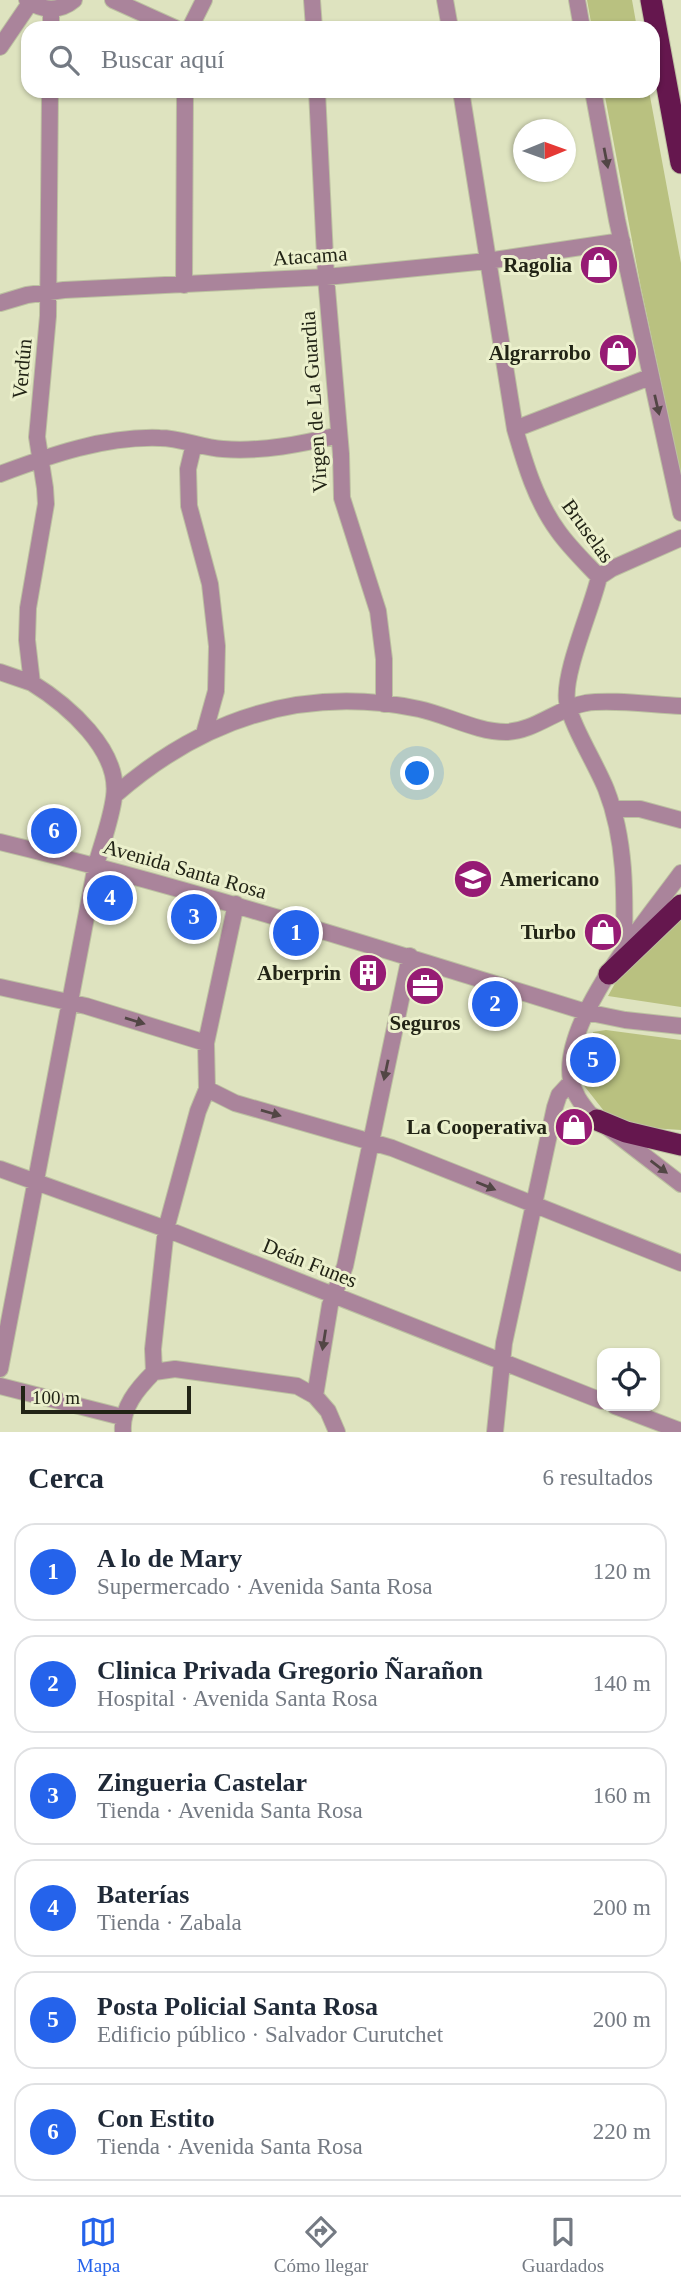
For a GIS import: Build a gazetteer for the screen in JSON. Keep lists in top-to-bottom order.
{
  "streets": {
    "street": [
      "Atacama",
      "Verdún",
      "Virgen de La Guardia",
      "Bruselas",
      "Avenida Santa Rosa",
      "Deán Funes"
    ]
  },
  "crossings": [
    ["Atacama", "Verdún"],
    ["Atacama", "Virgen de La Guardia"],
    ["Atacama", "Bruselas"]
  ],
  "places": {
    "shop": [
      "Ragolia",
      "Algrarrobo",
      "Turbo",
      "La Cooperativa"
    ],
    "school or university": ["Americano"],
    "building": ["Aberprin"],
    "office": ["Seguros"]
  },
  "scale_bar": "100 m",
  "north": "right",
  "page": {
    "search": "Buscar aquí",
    "pins": [
      "6",
      "4",
      "3",
      "1",
      "2",
      "5"
    ],
    "scale": "100 m",
    "heading": ["Cerca", "6 resultados"],
    "list": [
      {
        "mark": "1",
        "name": "A lo de Mary",
        "note": "Supermercado · Avenida Santa Rosa",
        "value": "120 m"
      },
      {
        "mark": "2",
        "name": "Clinica Privada Gregorio Ñarañon",
        "note": "Hospital · Avenida Santa Rosa",
        "value": "140 m"
      },
      {
        "mark": "3",
        "name": "Zingueria Castelar",
        "note": "Tienda · Avenida Santa Rosa",
        "value": "160 m"
      },
      {
        "mark": "4",
        "name": "Baterías",
        "note": "Tienda · Zabala",
        "value": "200 m"
      },
      {
        "mark": "5",
        "name": "Posta Policial Santa Rosa",
        "note": "Edificio público · Salvador Curutchet",
        "value": "200 m"
      },
      {
        "mark": "6",
        "name": "Con Estito",
        "note": "Tienda · Avenida Santa Rosa",
        "value": "220 m"
      }
    ],
    "nav": ["Mapa", "Cómo llegar", "Guardados"]
  }
}
